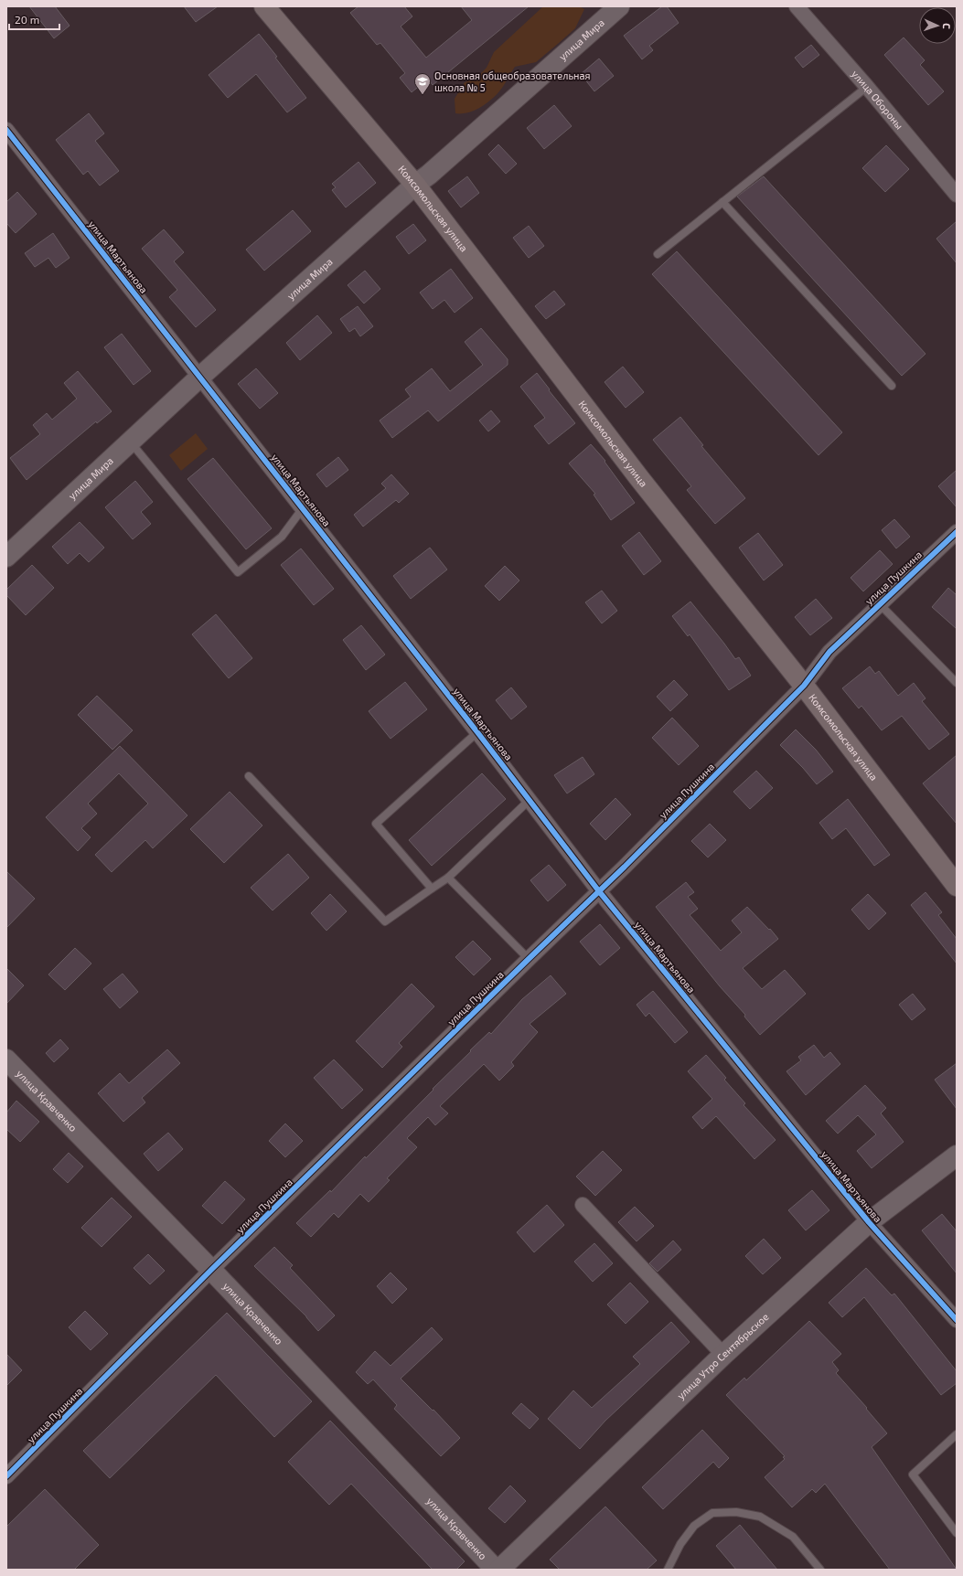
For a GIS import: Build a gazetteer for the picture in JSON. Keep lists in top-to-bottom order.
{
  "streets": {
    "main road": ["Комсомольская улица"],
    "street": [
      "улица Мира",
      "улица Обороны",
      "улица Мартьянова",
      "улица Пушкина",
      "улица Кравченко",
      "улица Утро Сентябрьское"
    ]
  },
  "crossings": [
    ["улица Мира", "Комсомольская улица"],
    ["улица Мира", "улица Мартьянова"],
    ["Комсомольская улица", "улица Пушкина"],
    ["улица Мартьянова", "улица Пушкина"],
    ["улица Мартьянова", "улица Утро Сентябрьское"],
    ["улица Пушкина", "улица Кравченко"]
  ],
  "places": {
    "school or university": ["Основная общеобразовательная школа № 5"]
  },
  "scale_bar": "20 m",
  "north": "right"
}
